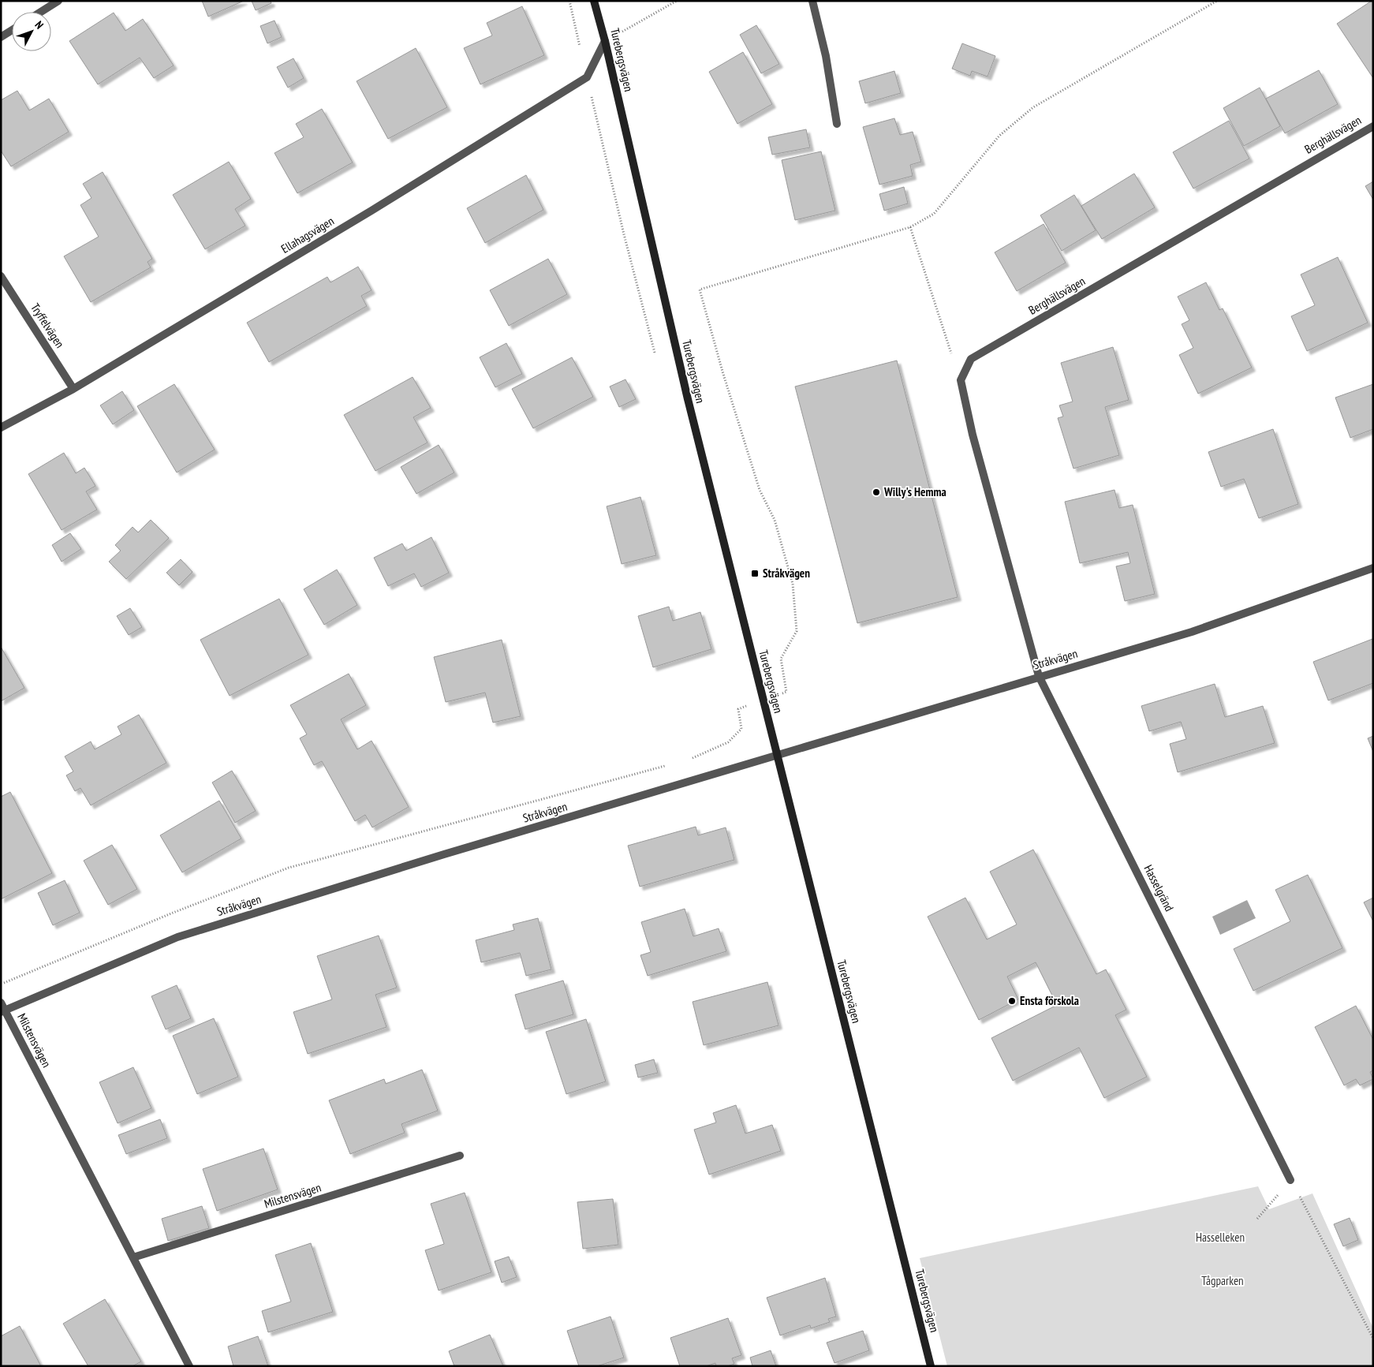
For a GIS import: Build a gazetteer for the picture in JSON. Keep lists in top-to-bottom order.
{
  "streets": {
    "street": [
      "Turebergsvägen",
      "Berghällsvägen",
      "Ellahagsvägen",
      "Tryffelvägen",
      "Stråkvägen",
      "Hasselgränd",
      "Milstensvägen"
    ]
  },
  "crossings": [
    ["Turebergsvägen", "Ellahagsvägen"],
    ["Turebergsvägen", "Stråkvägen"],
    ["Berghällsvägen", "Hasselgränd"],
    ["Ellahagsvägen", "Tryffelvägen"],
    ["Stråkvägen", "Hasselgränd"],
    ["Stråkvägen", "Milstensvägen"]
  ],
  "parks": ["Hasselleken", "Tågparken"],
  "places": {
    "other": ["Willy's Hemma", "Ensta förskola"],
    "transit": ["Stråkvägen"]
  },
  "north": "top right"
}
